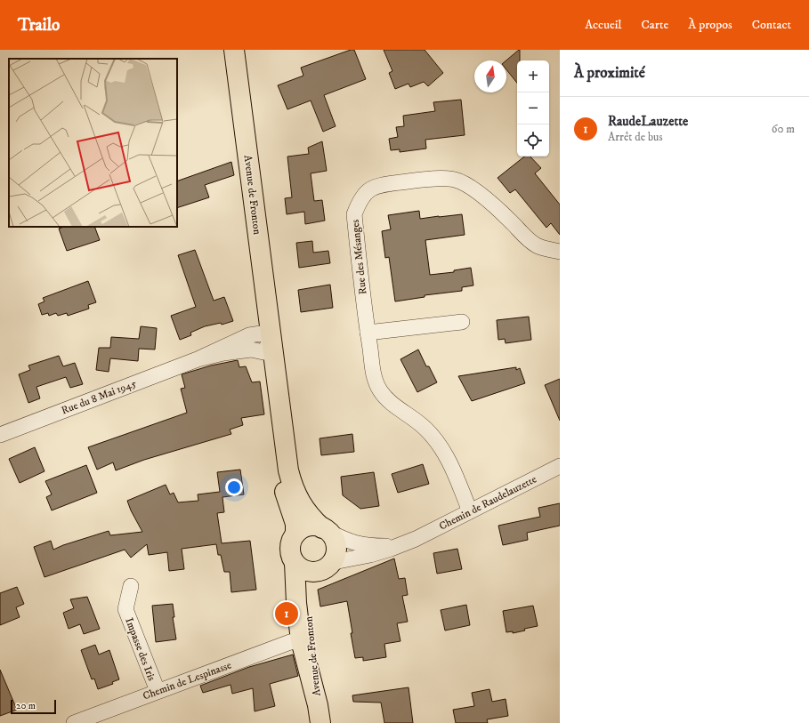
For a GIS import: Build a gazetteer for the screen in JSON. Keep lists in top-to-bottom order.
{
  "streets": {
    "main road": ["Avenue de Fronton"],
    "street": [
      "Rue des Mésanges",
      "Rue du 8 Mai 1945",
      "Chemin de Raudelauzette",
      "Impasse des Iris",
      "Chemin de Lespinasse"
    ]
  },
  "crossings": [
    ["Avenue de Fronton", "Rue du 8 Mai 1945"],
    ["Avenue de Fronton", "Chemin de Raudelauzette"],
    ["Avenue de Fronton", "Chemin de Lespinasse"],
    ["Rue des Mésanges", "Chemin de Raudelauzette"],
    ["Impasse des Iris", "Chemin de Lespinasse"]
  ],
  "scale_bar": "20 m",
  "north": "top",
  "page": {
    "header": "Trailo",
    "nav": [
      "Accueil",
      "Carte",
      "À propos",
      "Contact"
    ],
    "heading": "À proximité",
    "map_buttons": ["+", "−"],
    "list": [
      {
        "mark": "1",
        "name": "RaudeLauzette",
        "note": "Arrêt de bus",
        "value": "60 m"
      }
    ],
    "pins": "1",
    "scale": "20 m"
  }
}
